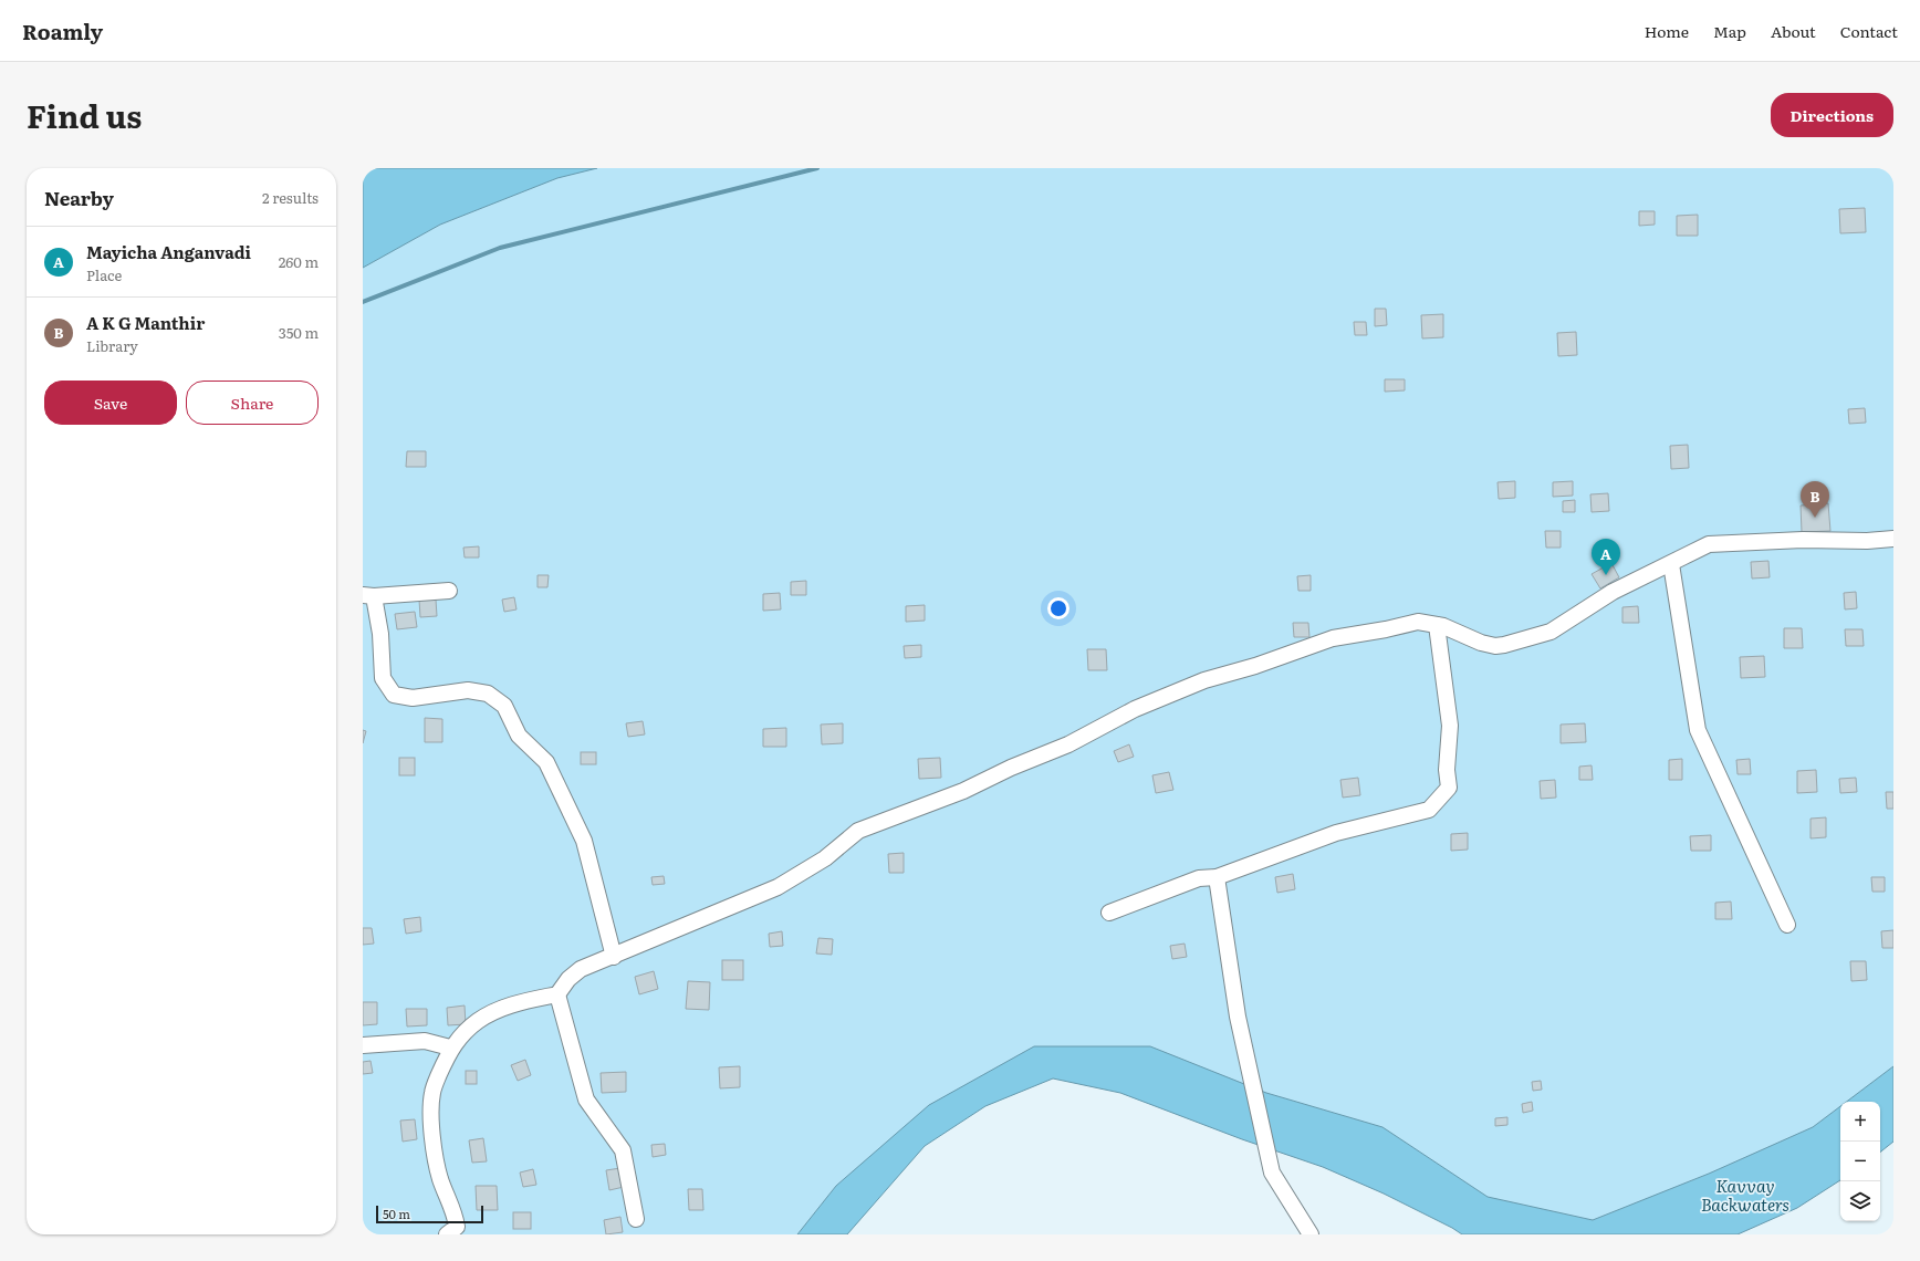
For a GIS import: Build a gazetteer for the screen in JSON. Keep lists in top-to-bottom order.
{
  "water": ["Kavvay Backwaters"],
  "scale_bar": "50 m",
  "page": {
    "header": "Roamly",
    "nav": [
      "Home",
      "Map",
      "About",
      "Contact"
    ],
    "title": "Find us",
    "buttons": [
      "Directions",
      ["Save", "Share"]
    ],
    "heading": ["Nearby", "2 results"],
    "list": [
      {
        "mark": "A",
        "name": "Mayicha Anganvadi",
        "note": "Place",
        "value": "260 m"
      },
      {
        "mark": "B",
        "name": "A K G Manthir",
        "note": "Library",
        "value": "350 m"
      }
    ],
    "pins": ["B", "A"],
    "map_buttons": ["+", "−"],
    "scale": "50 m"
  }
}
